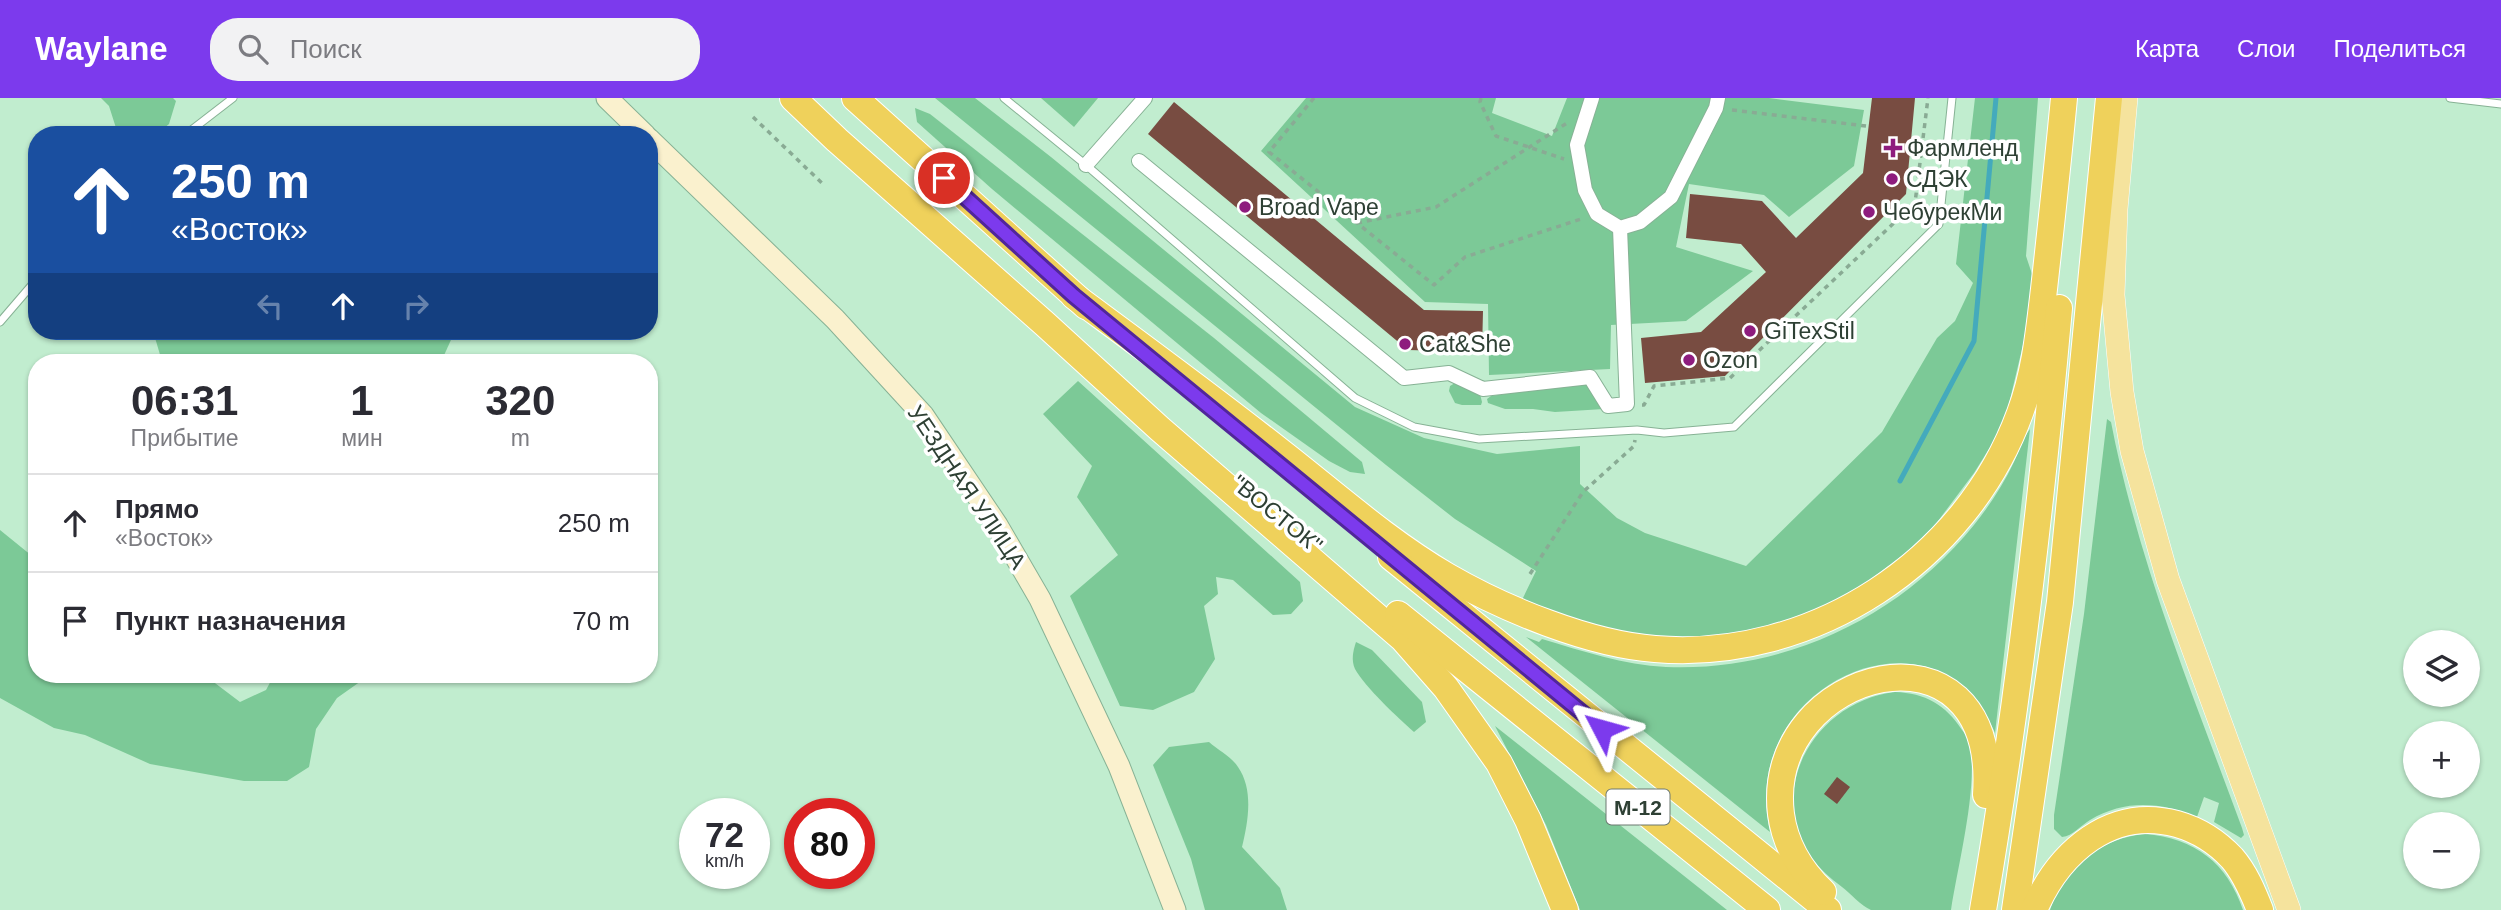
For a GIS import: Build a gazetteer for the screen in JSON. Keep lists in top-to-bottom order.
{
  "streets": {
    "highway": ["\"ВОСТОК\"", "М-12"],
    "street": ["УЕЗДНАЯ УЛИЦА"]
  },
  "places": {
    "health": ["Фармленд"],
    "other": [
      "СДЭК",
      "Broad Vape",
      "ЧебурекМи",
      "GiTexStil",
      "Cat&She",
      "Ozon"
    ]
  },
  "page": {
    "header": "Waylane",
    "search": "Поиск",
    "nav": ["Карта", "Слои", "Поделиться"],
    "turn": ["250 m", "«Восток»"],
    "eta": [
      "06:31",
      "Прибытие",
      "1",
      "мин",
      "320",
      "m"
    ],
    "list": [
      {
        "name": "Прямо",
        "note": "«Восток»",
        "value": "250 m"
      },
      {
        "name": "Пункт назначения",
        "value": "70 m"
      }
    ],
    "map_buttons": ["+", "−"],
    "speed": "72 km/h",
    "limit": "80"
  }
}
